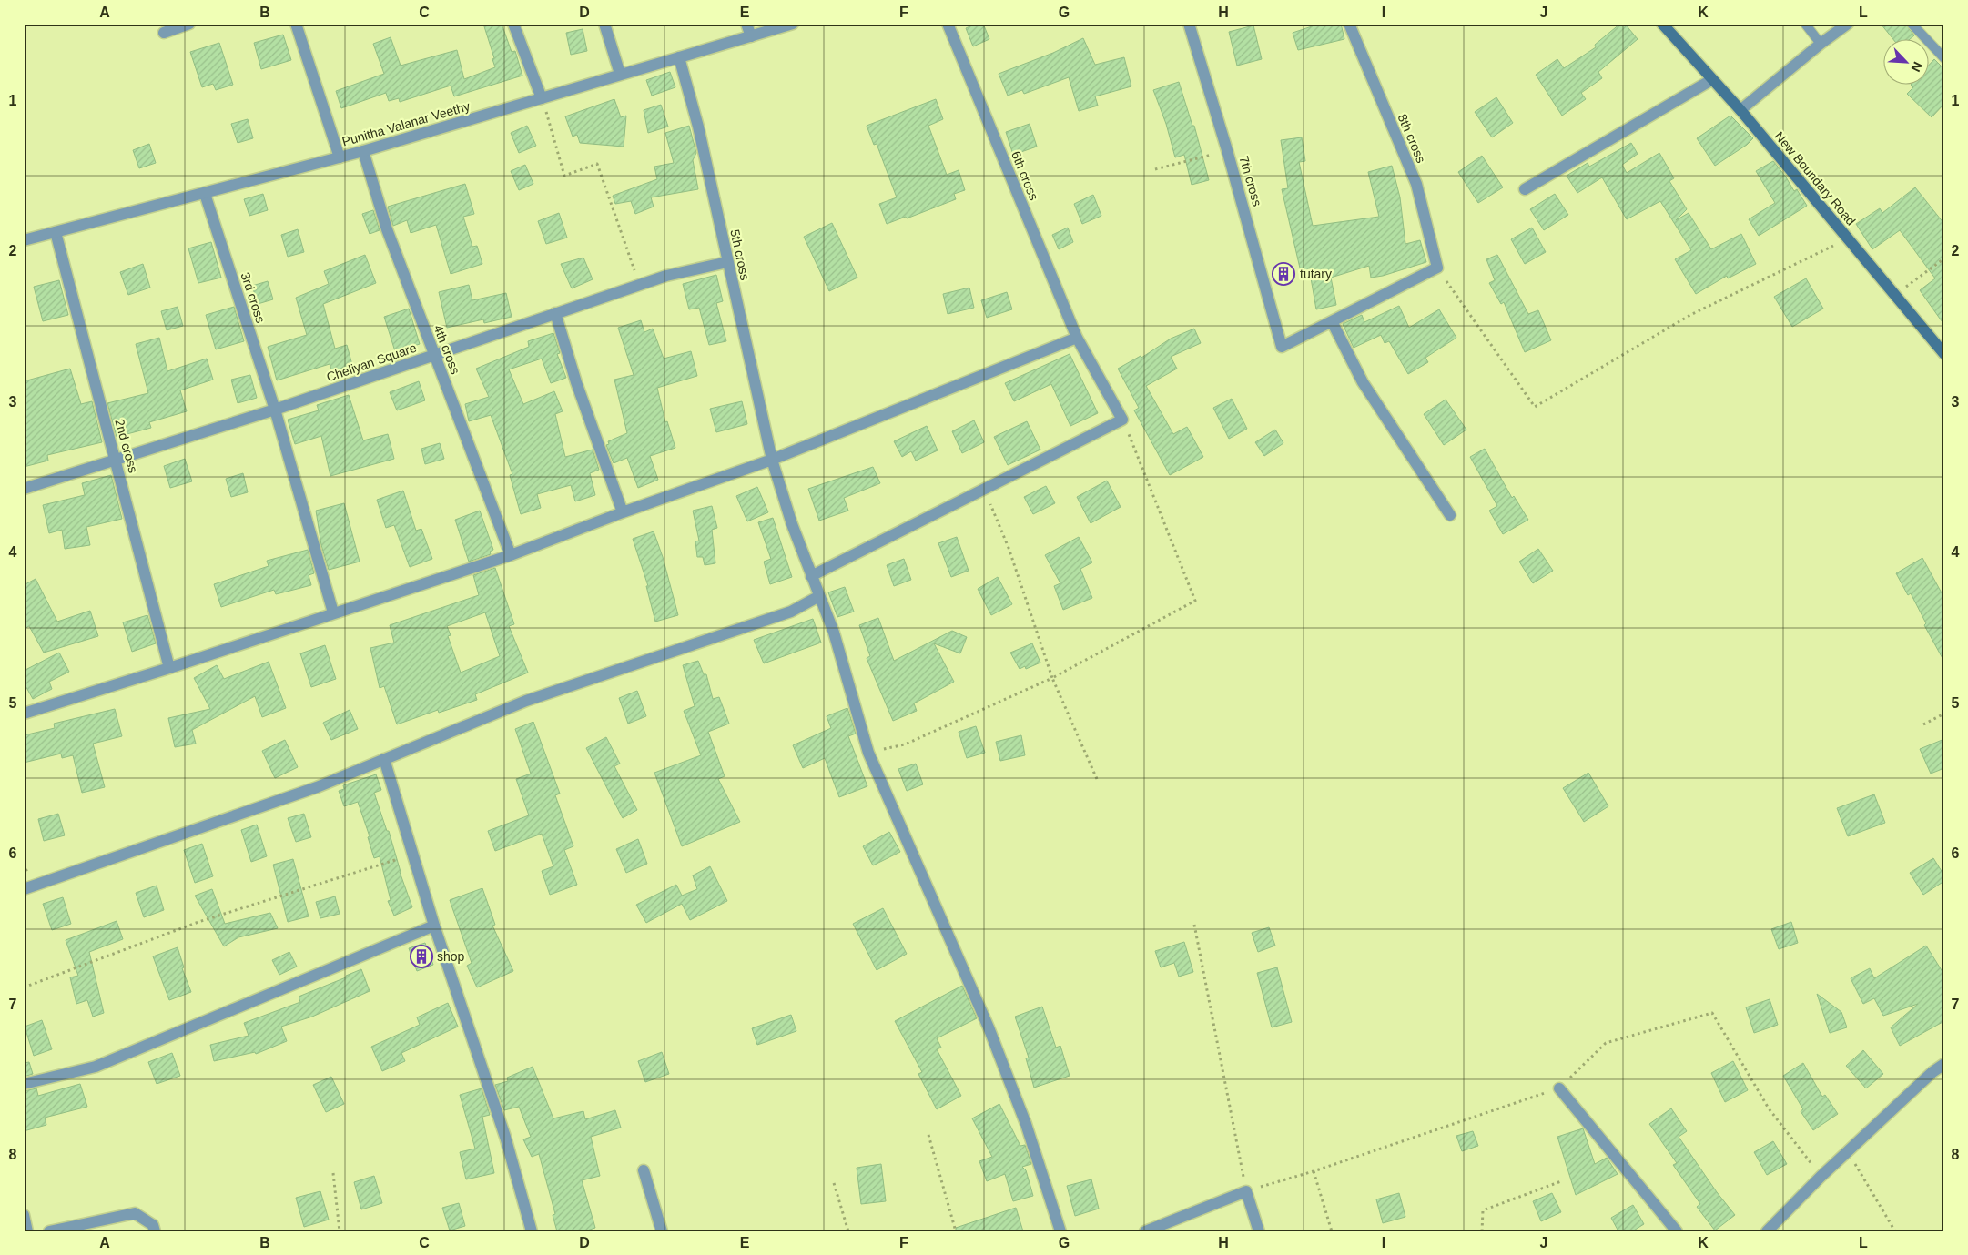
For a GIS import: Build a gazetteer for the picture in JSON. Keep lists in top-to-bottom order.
{
  "streets": {
    "main road": ["New Boundary Road"],
    "street": [
      "Punitha Valanar Veethy",
      "8th cross",
      "6th cross",
      "7th cross",
      "5th cross",
      "3rd cross",
      "4th cross",
      "Cheliyan Square",
      "2nd cross"
    ]
  },
  "crossings": [
    ["Punitha Valanar Veethy", "5th cross"],
    ["Punitha Valanar Veethy", "3rd cross"],
    ["Punitha Valanar Veethy", "4th cross"],
    ["Punitha Valanar Veethy", "2nd cross"],
    ["5th cross", "Cheliyan Square"],
    ["3rd cross", "Cheliyan Square"],
    ["4th cross", "Cheliyan Square"],
    ["Cheliyan Square", "2nd cross"]
  ],
  "places": {
    "building": ["tutary", "shop"]
  },
  "north": "bottom right",
  "grid": {
    "columns": [
      "A",
      "B",
      "C",
      "D",
      "E",
      "F",
      "G",
      "H",
      "I",
      "J",
      "K",
      "L"
    ],
    "rows": [
      "1",
      "2",
      "3",
      "4",
      "5",
      "6",
      "7",
      "8"
    ]
  }
}
